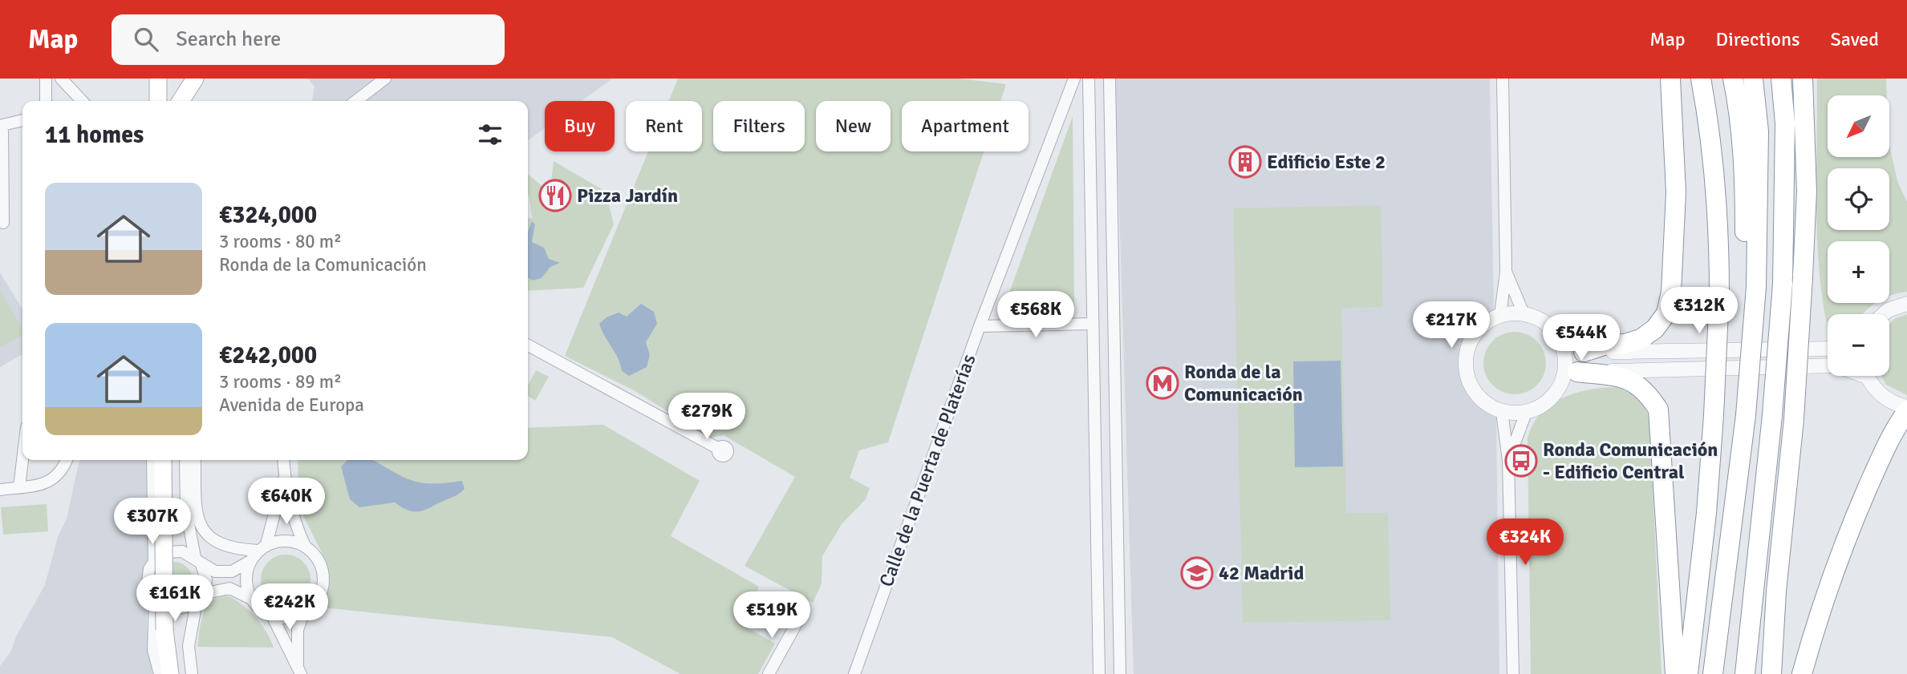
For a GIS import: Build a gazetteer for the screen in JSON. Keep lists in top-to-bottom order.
{
  "streets": {
    "street": ["Calle de la Puerta de Platerías"]
  },
  "places": {
    "building": ["Edificio Este 2"],
    "restaurant": ["Pizza Jardín"],
    "metro station": ["Ronda de la Comunicación"],
    "bus stop": ["Ronda Comunicación - Edificio Central"],
    "school or university": ["42 Madrid"]
  },
  "north": "bottom left",
  "page": {
    "header": "Map",
    "search": "Search here",
    "nav": ["Map", "Directions", "Saved"],
    "map_buttons": ["+", "−"],
    "chip": [
      "Buy",
      "Rent",
      "Filters",
      "New",
      "Apartment"
    ],
    "heading": "11 homes",
    "list": [
      {
        "name": "€324,000",
        "note": "3 rooms · 80 m² · Ronda de la Comunicación"
      },
      {
        "name": "€242,000",
        "note": "3 rooms · 89 m² · Avenida de Europa"
      }
    ],
    "price": [
      "€312K",
      "€568K",
      "€217K",
      "€544K",
      "€279K",
      "€640K",
      "€307K",
      "€324K",
      "€161K",
      "€242K",
      "€519K"
    ]
  }
}
